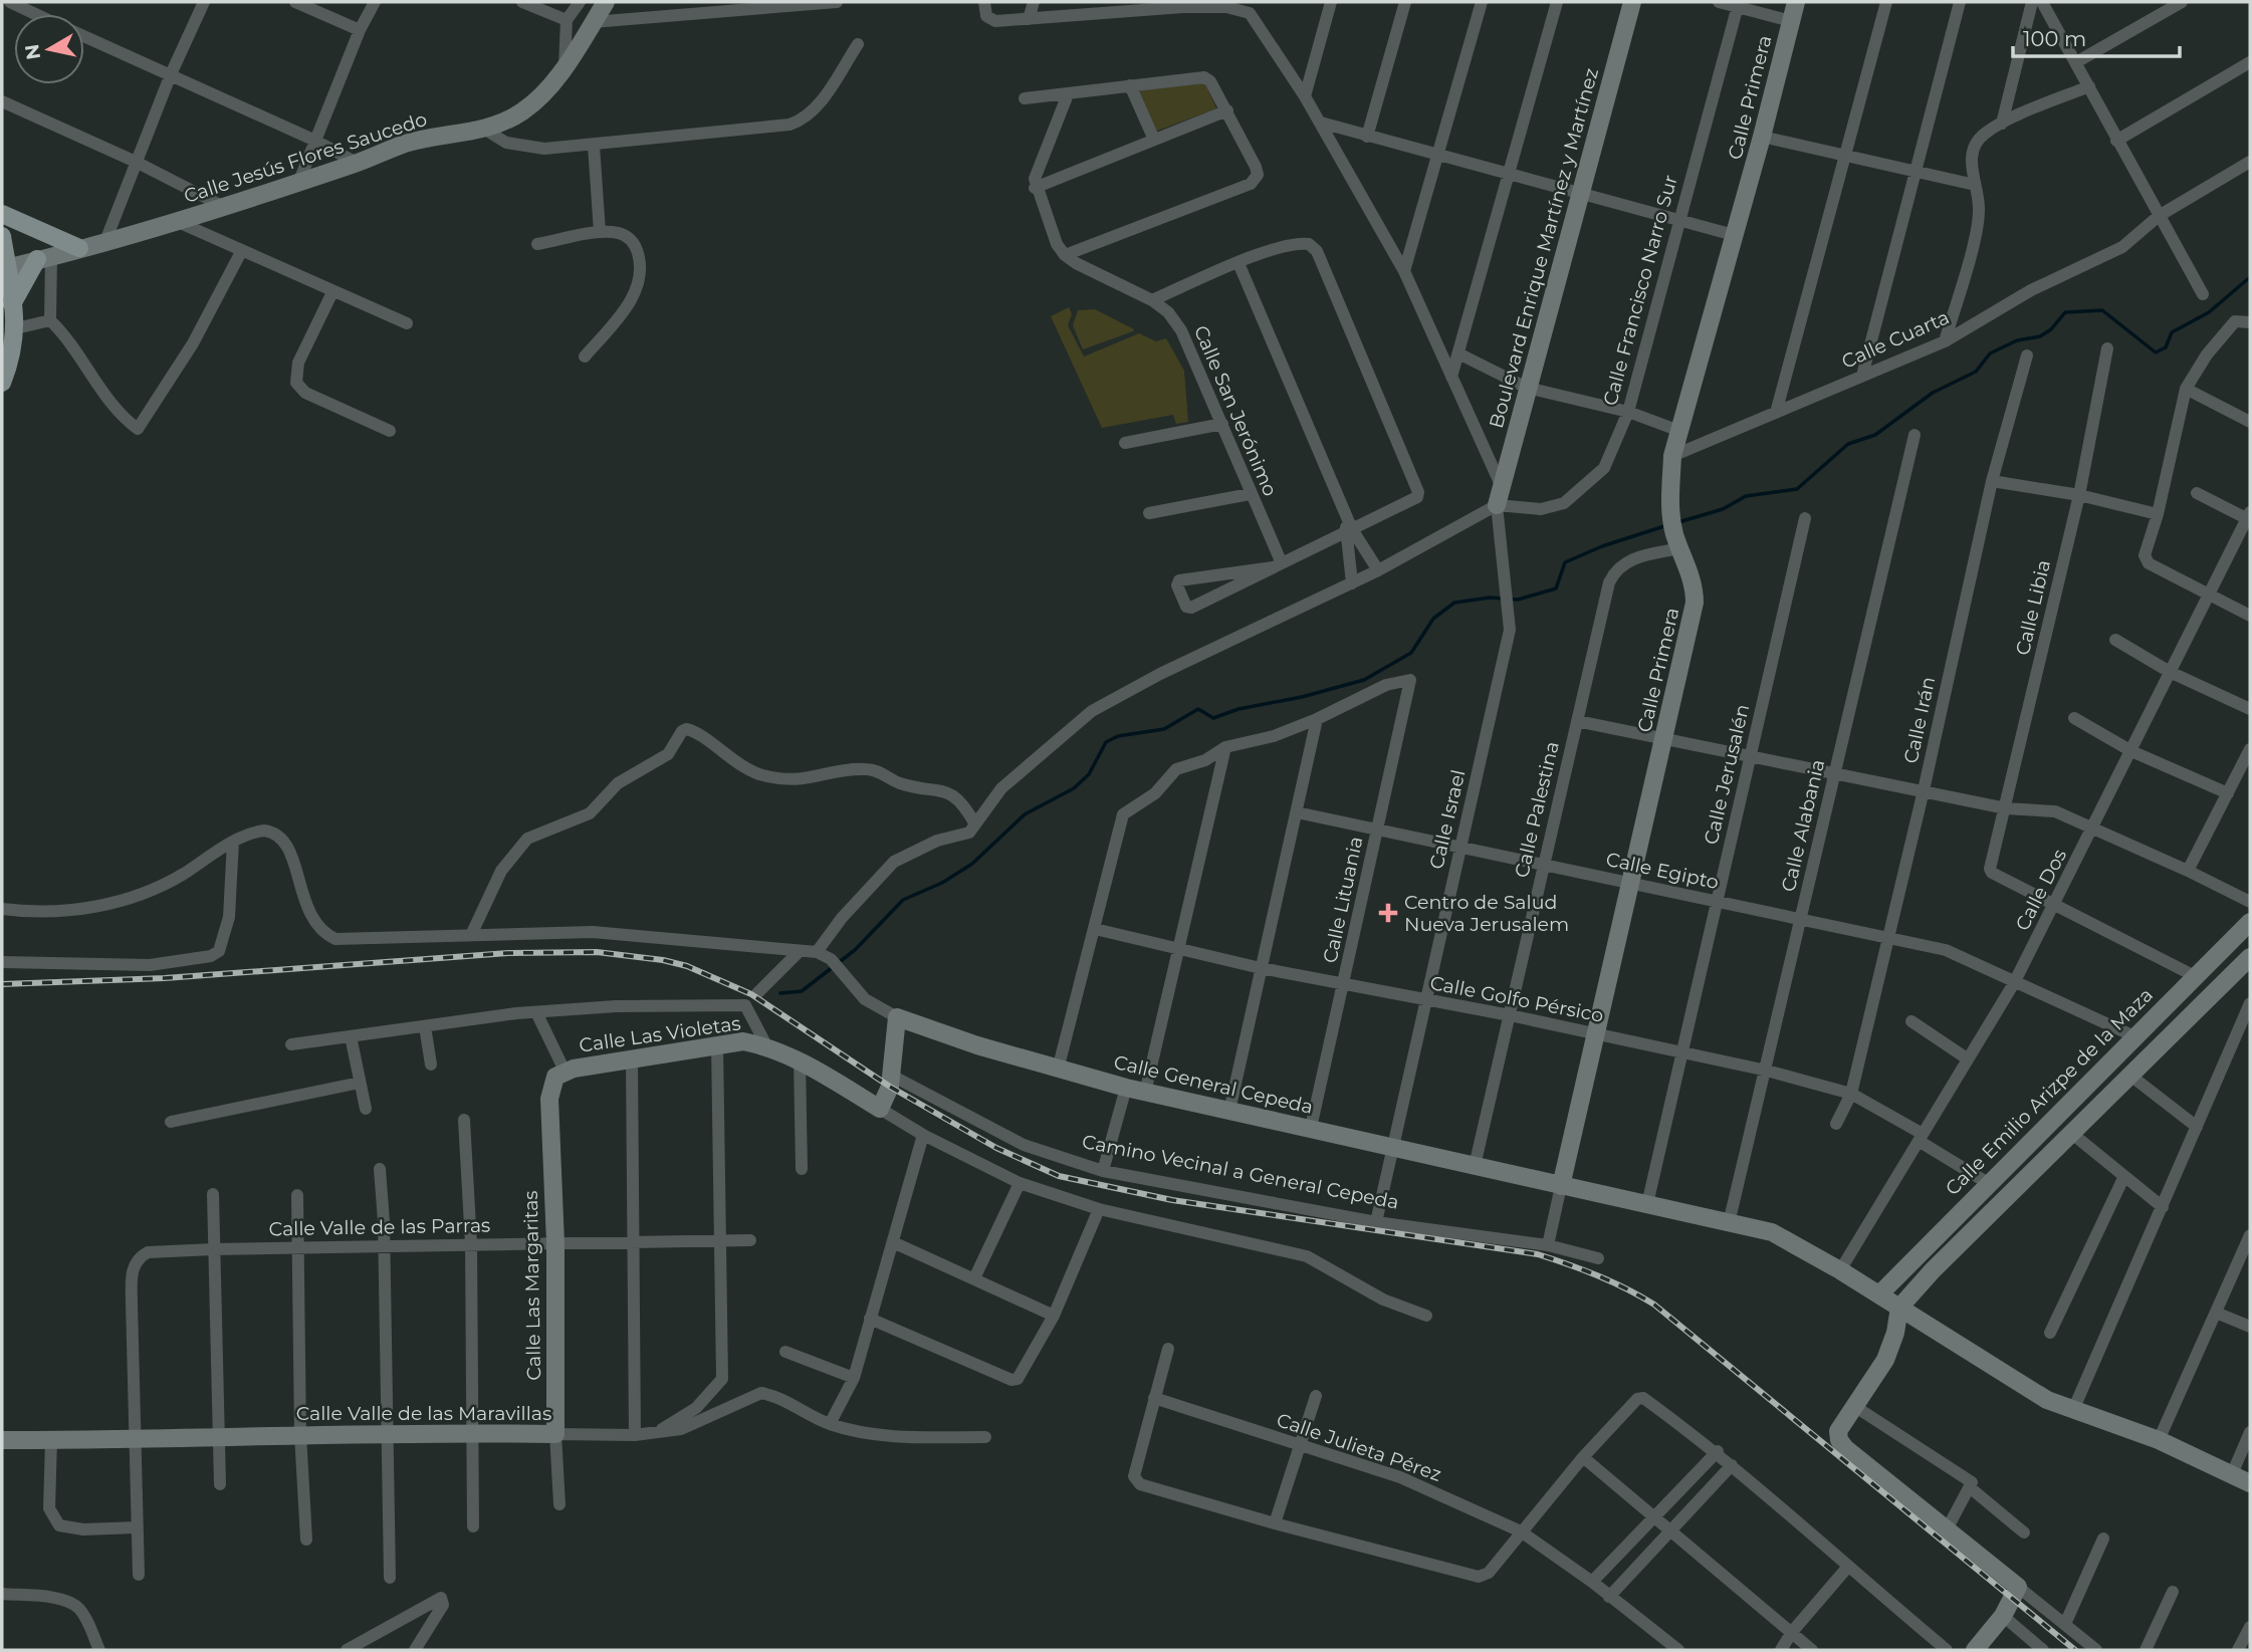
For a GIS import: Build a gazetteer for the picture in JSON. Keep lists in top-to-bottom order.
{
  "streets": {
    "street": [
      "Calle Primera",
      "Calle Jesús Flores Saucedo",
      "Boulevard Enrique Martínez y Martínez",
      "Calle Francisco Narro Sur",
      "Calle Cuarta",
      "Calle San Jerónimo",
      "Calle Libia",
      "Calle Irán",
      "Calle Jerusalén",
      "Calle Palestina",
      "Calle Israel",
      "Calle Alabania",
      "Calle Egipto",
      "Calle Dos",
      "Calle Lituania",
      "Calle Golfo Pérsico",
      "Calle Las Violetas",
      "Calle General Cepeda",
      "Calle Emilio Arizpe de la Maza",
      "Camino Vecinal a General Cepeda",
      "Calle Valle de las Parras",
      "Calle Las Margaritas",
      "Calle Valle de las Maravillas",
      "Calle Julieta Pérez"
    ]
  },
  "crossings": [
    ["Calle Primera", "Calle Cuarta"],
    ["Calle Primera", "Calle Palestina"],
    ["Calle Primera", "Calle Egipto"],
    ["Calle Primera", "Calle Golfo Pérsico"],
    ["Calle Primera", "Calle General Cepeda"],
    ["Boulevard Enrique Martínez y Martínez", "Calle Francisco Narro Sur"],
    ["Boulevard Enrique Martínez y Martínez", "Calle Israel"],
    ["Calle Francisco Narro Sur", "Calle Israel"],
    ["Calle Libia", "Calle Dos"],
    ["Calle Irán", "Calle Egipto"],
    ["Calle Irán", "Calle Golfo Pérsico"],
    ["Calle Jerusalén", "Calle Egipto"],
    ["Calle Jerusalén", "Calle Golfo Pérsico"],
    ["Calle Jerusalén", "Calle General Cepeda"],
    ["Calle Palestina", "Calle Egipto"],
    ["Calle Palestina", "Calle Golfo Pérsico"],
    ["Calle Palestina", "Calle General Cepeda"],
    ["Calle Israel", "Calle Egipto"],
    ["Calle Israel", "Calle Golfo Pérsico"],
    ["Calle Israel", "Calle General Cepeda"],
    ["Calle Israel", "Camino Vecinal a General Cepeda"],
    ["Calle Alabania", "Calle Egipto"],
    ["Calle Alabania", "Calle Golfo Pérsico"],
    ["Calle Alabania", "Calle General Cepeda"],
    ["Calle Egipto", "Calle Dos"],
    ["Calle Egipto", "Calle Lituania"],
    ["Calle Egipto", "Calle Emilio Arizpe de la Maza"],
    ["Calle Dos", "Calle Golfo Pérsico"],
    ["Calle Dos", "Calle General Cepeda"],
    ["Calle Lituania", "Calle Golfo Pérsico"],
    ["Calle Lituania", "Calle General Cepeda"],
    ["Calle Golfo Pérsico", "Calle Emilio Arizpe de la Maza"],
    ["Calle Las Violetas", "Calle Las Margaritas"],
    ["Calle Valle de las Parras", "Calle Las Margaritas"],
    ["Calle Valle de las Parras", "Calle Valle de las Maravillas"],
    ["Calle Las Margaritas", "Calle Valle de las Maravillas"]
  ],
  "places": {
    "health": ["Centro de Salud Nueva Jerusalem"]
  },
  "scale_bar": "100 m",
  "north": "left"
}
